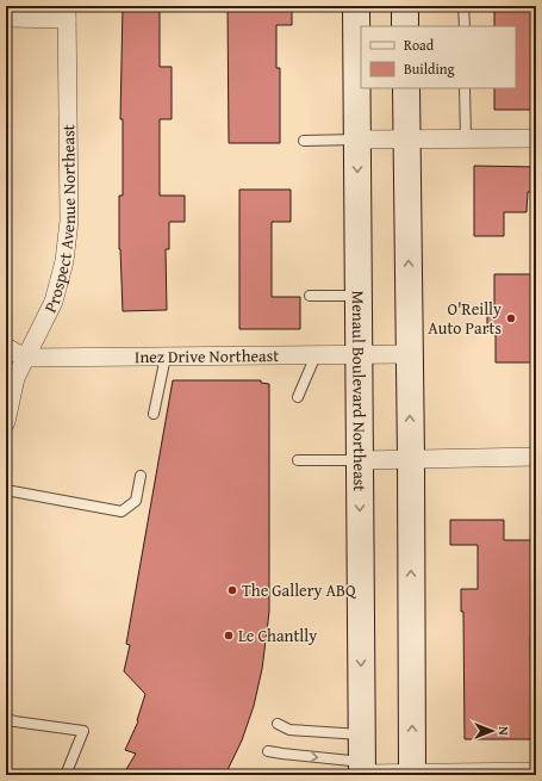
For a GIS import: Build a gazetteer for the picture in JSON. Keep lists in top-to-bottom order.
{
  "streets": {
    "main road": ["Menaul Boulevard Northeast"],
    "street": ["Prospect Avenue Northeast", "Inez Drive Northeast"]
  },
  "crossings": [
    ["Prospect Avenue Northeast", "Inez Drive Northeast"],
    ["Inez Drive Northeast", "Menaul Boulevard Northeast"]
  ],
  "places": ["O'Reilly Auto Parts", "The Gallery ABQ", "Le Chantlly"],
  "legend": ["Road", "Building"],
  "north": "right"
}
